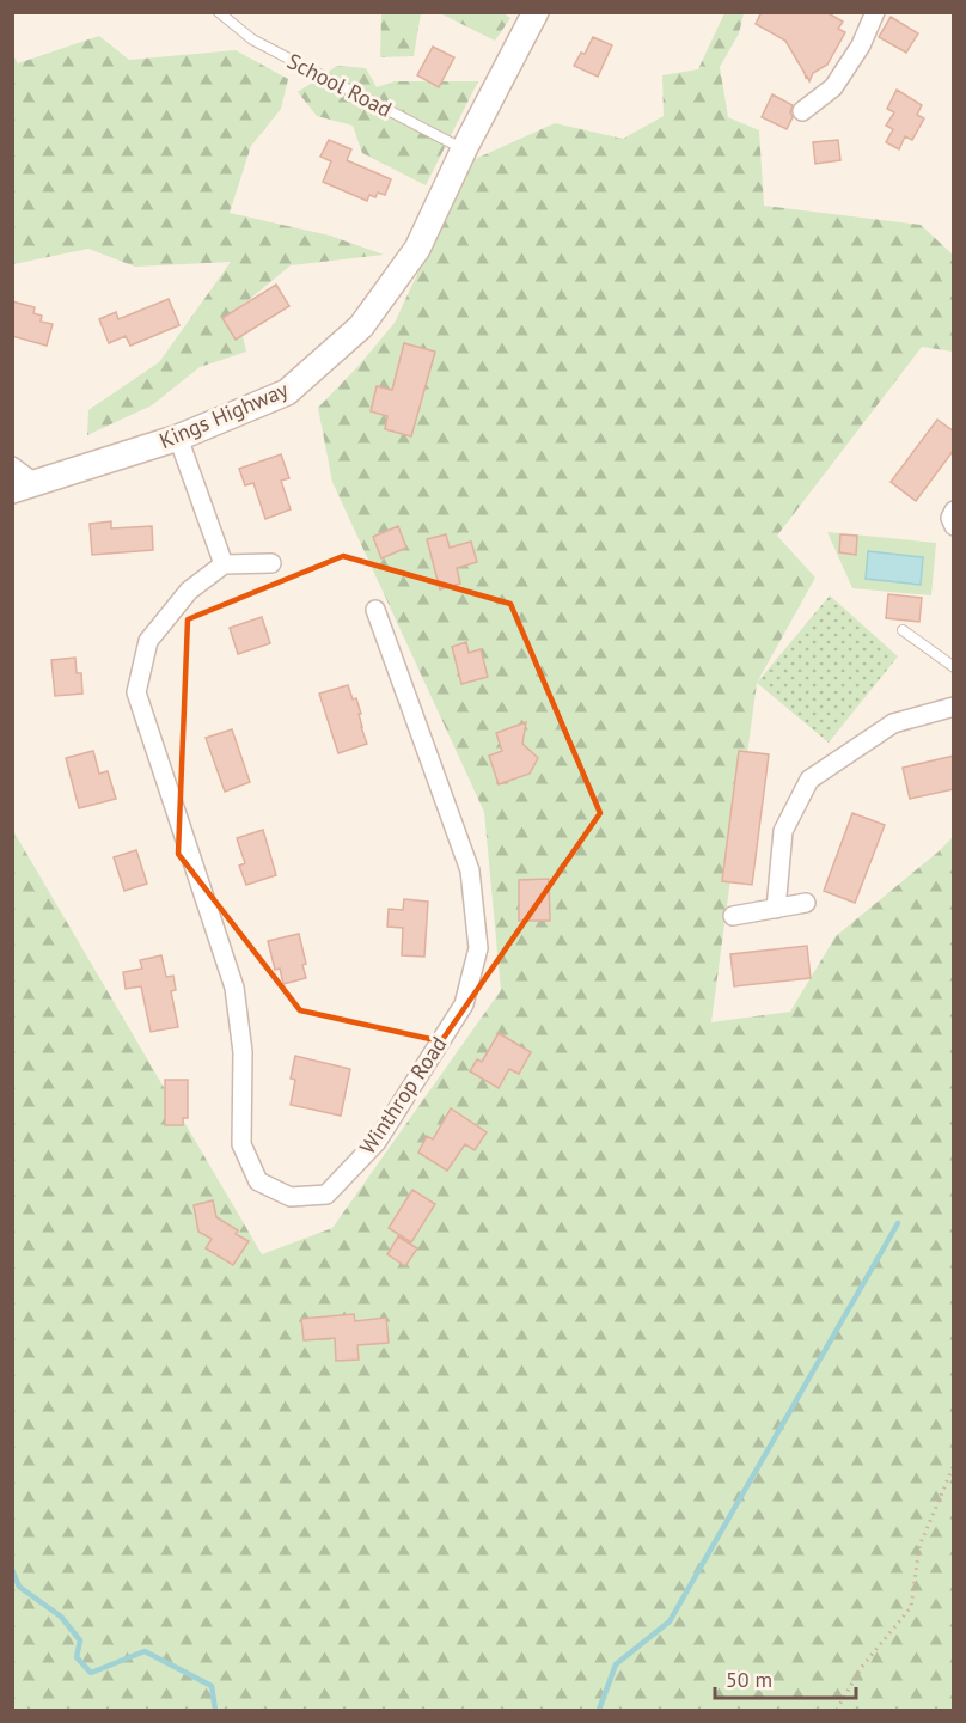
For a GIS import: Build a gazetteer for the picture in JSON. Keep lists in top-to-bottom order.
{
  "streets": {
    "street": ["Kings Highway", "Winthrop Road"],
    "lane": ["School Road"]
  },
  "crossings": [
    ["School Road", "Kings Highway"]
  ],
  "scale_bar": "50 m"
}
